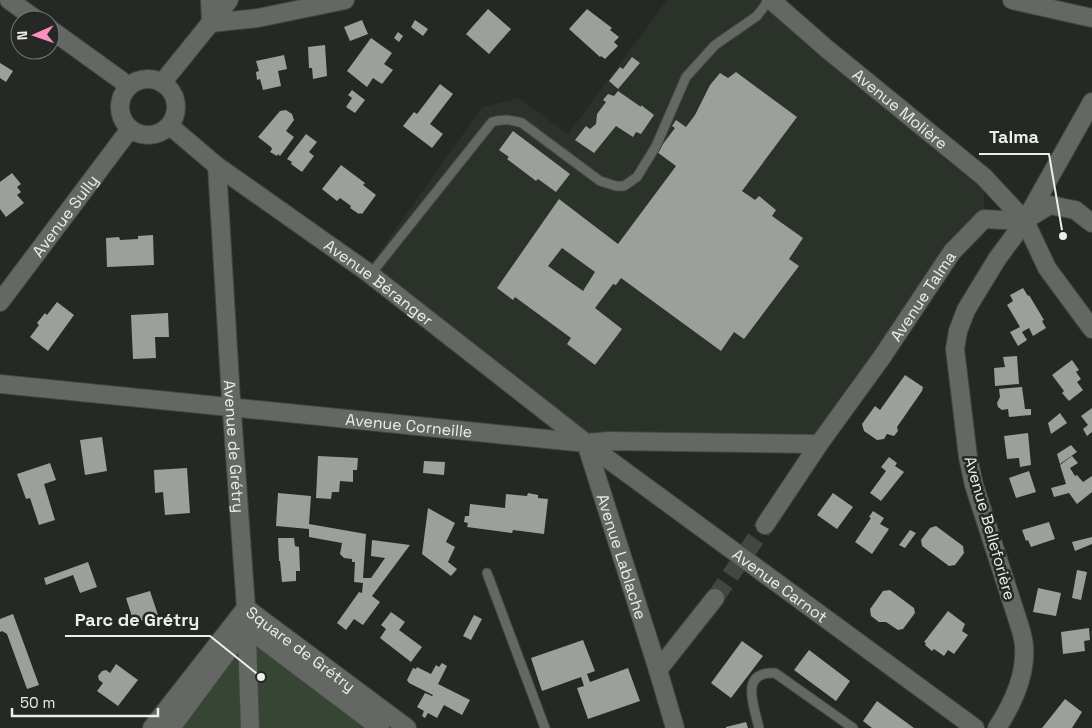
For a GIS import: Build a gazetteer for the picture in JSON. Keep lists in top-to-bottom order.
{
  "streets": {
    "street": [
      "Avenue Molière",
      "Avenue Sully",
      "Avenue Béranger",
      "Avenue Talma",
      "Avenue Corneille",
      "Avenue de Grétry",
      "Avenue Belleforière",
      "Avenue Lablache",
      "Avenue Carnot",
      "Square de Grétry"
    ]
  },
  "crossings": [
    ["Avenue Molière", "Avenue Talma"],
    ["Avenue Molière", "Avenue Belleforière"],
    ["Avenue Sully", "Avenue Béranger"],
    ["Avenue Béranger", "Avenue Corneille"],
    ["Avenue Béranger", "Avenue de Grétry"],
    ["Avenue Béranger", "Avenue Lablache"],
    ["Avenue Béranger", "Avenue Carnot"],
    ["Avenue Talma", "Avenue Corneille"],
    ["Avenue Talma", "Avenue Belleforière"],
    ["Avenue Corneille", "Avenue de Grétry"],
    ["Avenue Corneille", "Avenue Lablache"],
    ["Avenue Corneille", "Avenue Carnot"],
    ["Avenue de Grétry", "Square de Grétry"],
    ["Avenue Lablache", "Avenue Carnot"]
  ],
  "places": ["Talma", "Parc de Grétry"],
  "scale_bar": "50 m",
  "north": "left"
}
